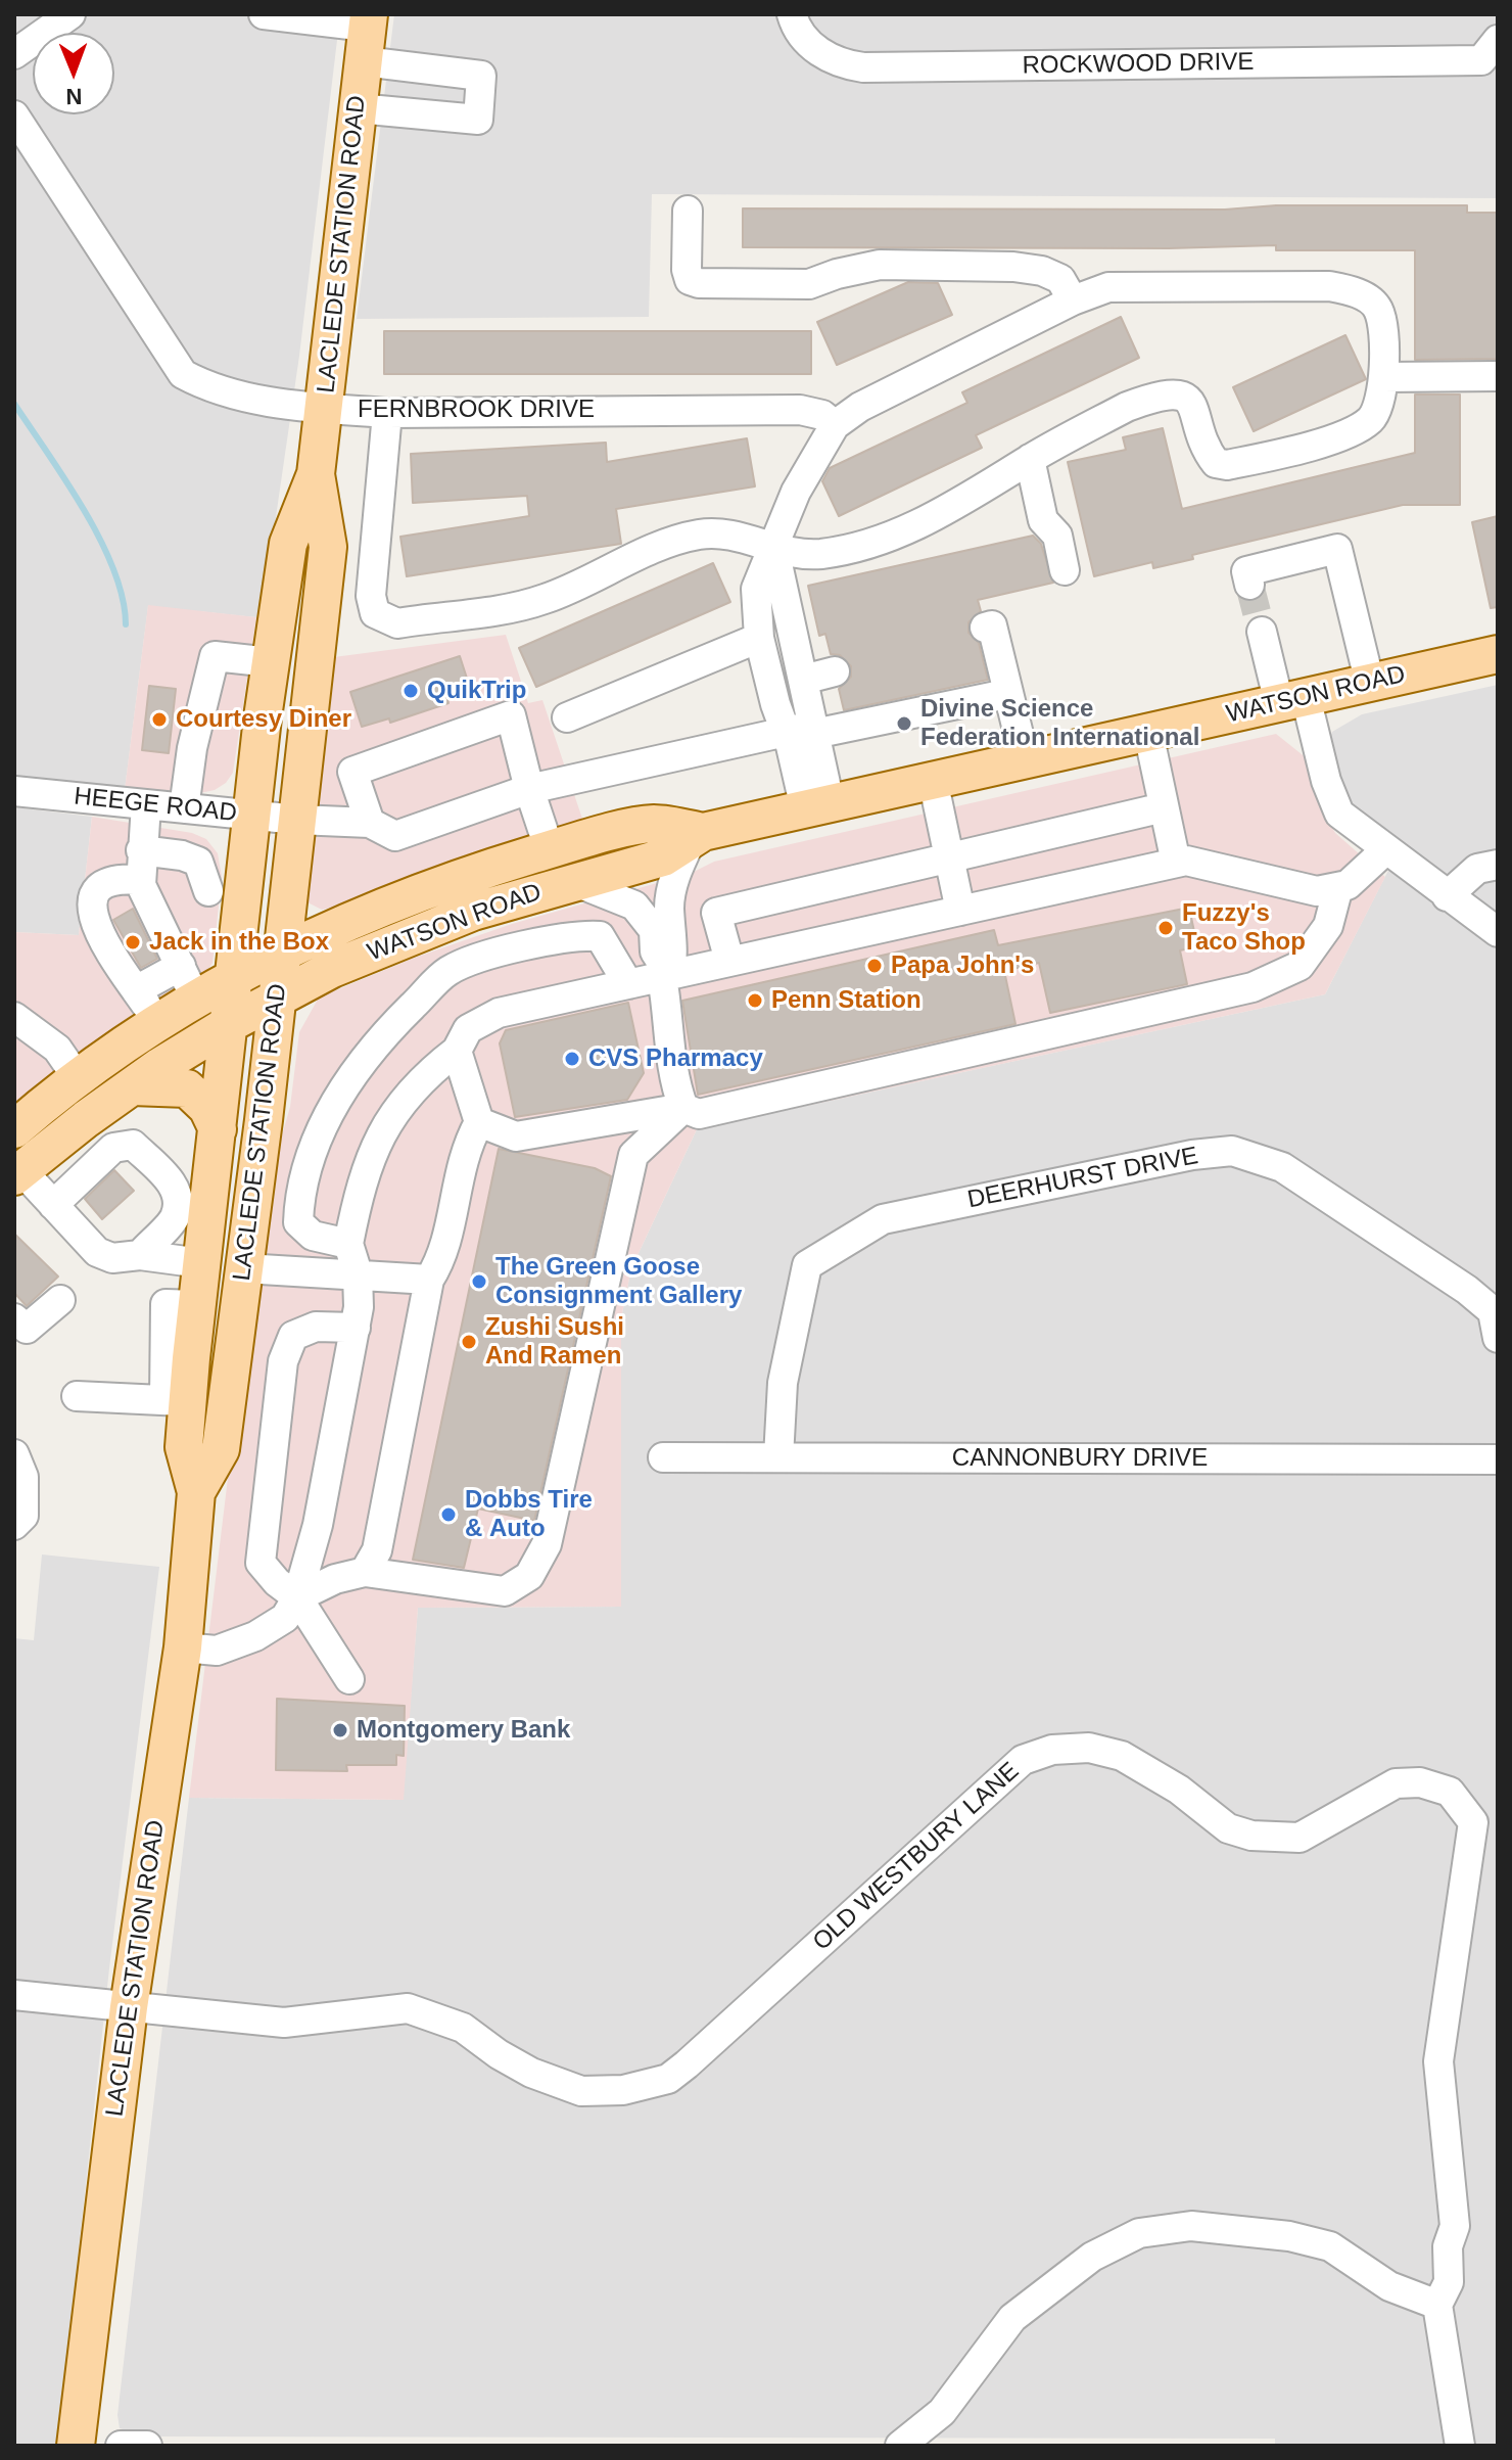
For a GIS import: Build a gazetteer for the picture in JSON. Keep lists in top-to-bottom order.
{
  "streets": {
    "main road": ["LACLEDE STATION ROAD", "WATSON ROAD"],
    "street": [
      "ROCKWOOD DRIVE",
      "FERNBROOK DRIVE",
      "HEEGE ROAD",
      "DEERHURST DRIVE",
      "CANNONBURY DRIVE",
      "OLD WESTBURY LANE"
    ]
  },
  "crossings": [
    ["LACLEDE STATION ROAD", "FERNBROOK DRIVE"],
    ["LACLEDE STATION ROAD", "WATSON ROAD"],
    ["LACLEDE STATION ROAD", "HEEGE ROAD"],
    ["LACLEDE STATION ROAD", "OLD WESTBURY LANE"],
    ["DEERHURST DRIVE", "CANNONBURY DRIVE"]
  ],
  "places": [
    "QuikTrip",
    "Courtesy Diner",
    "Divine Science Federation International",
    "Fuzzy's Taco Shop",
    "Jack in the Box",
    "Papa John's",
    "Penn Station",
    "CVS Pharmacy",
    "The Green Goose Consignment Gallery",
    "Zushi Sushi And Ramen",
    "Dobbs Tire & Auto",
    "Montgomery Bank"
  ],
  "north": "bottom"
}
